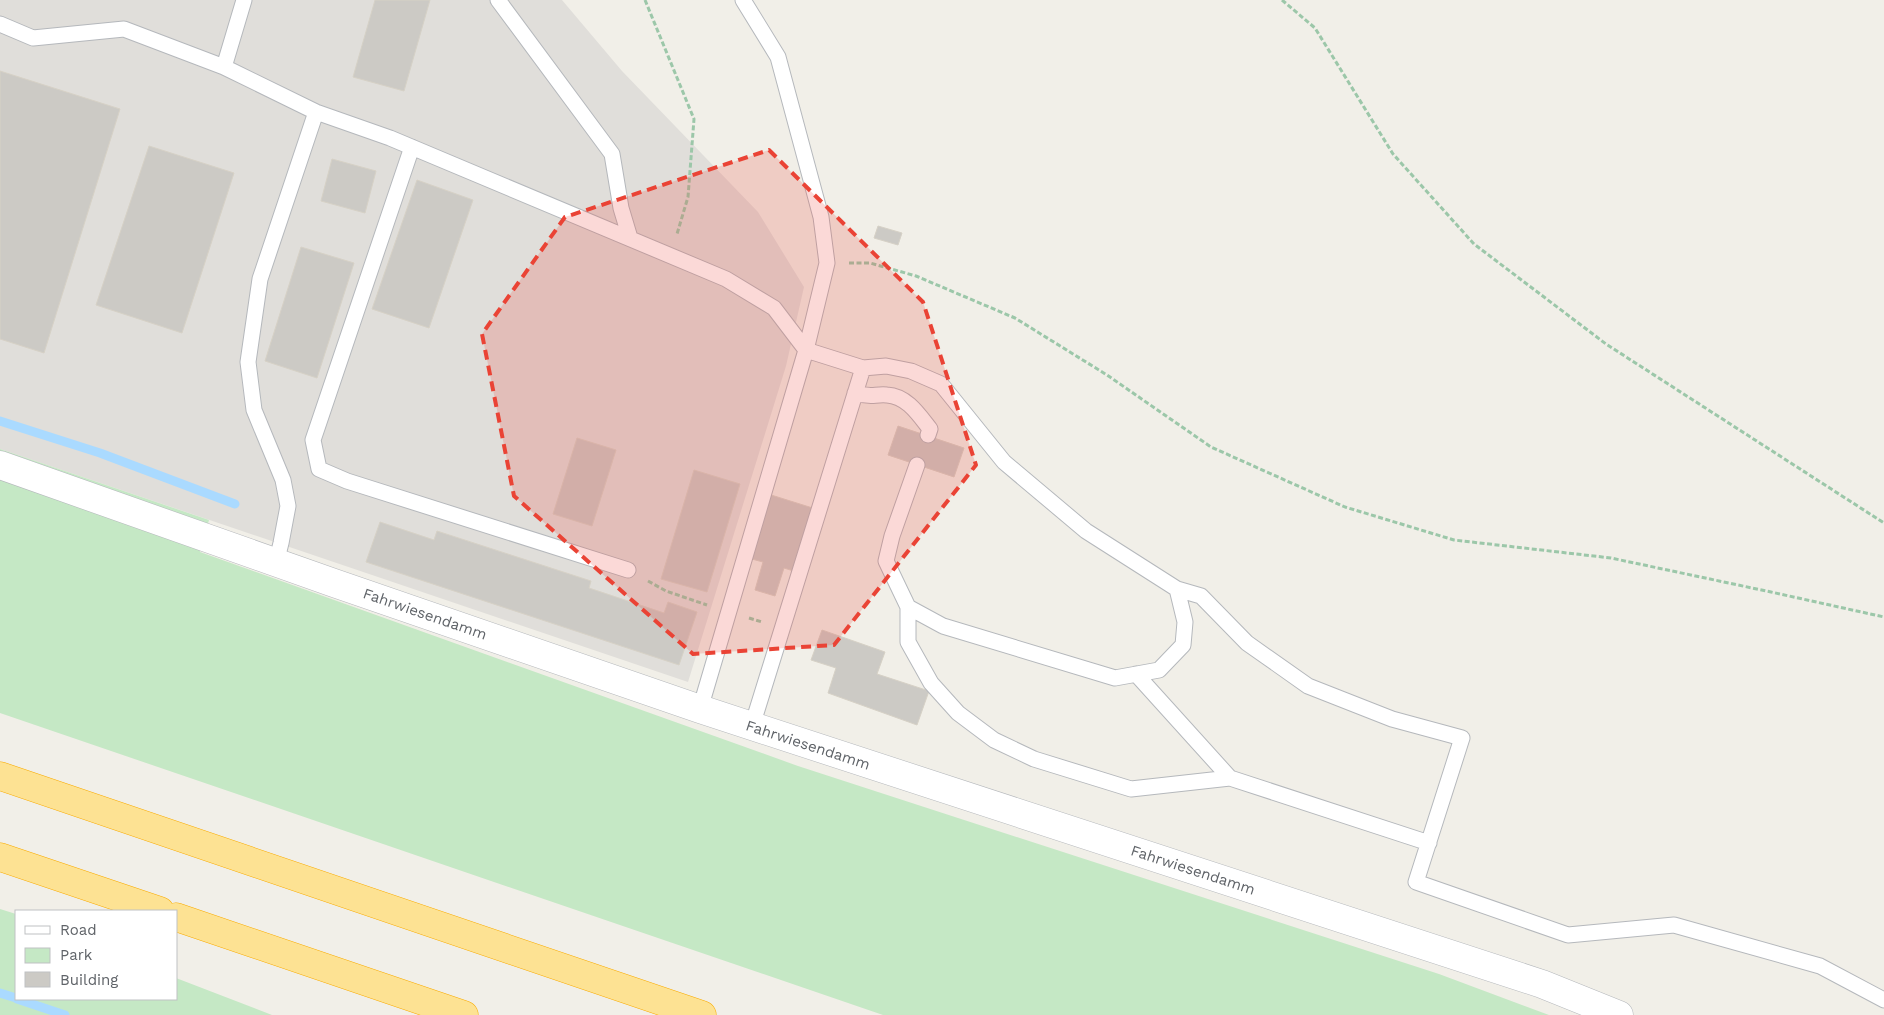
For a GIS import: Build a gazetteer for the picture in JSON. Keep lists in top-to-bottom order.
{
  "streets": {
    "street": ["Fahrwiesendamm"]
  },
  "legend": ["Road", "Park", "Building"]
}
